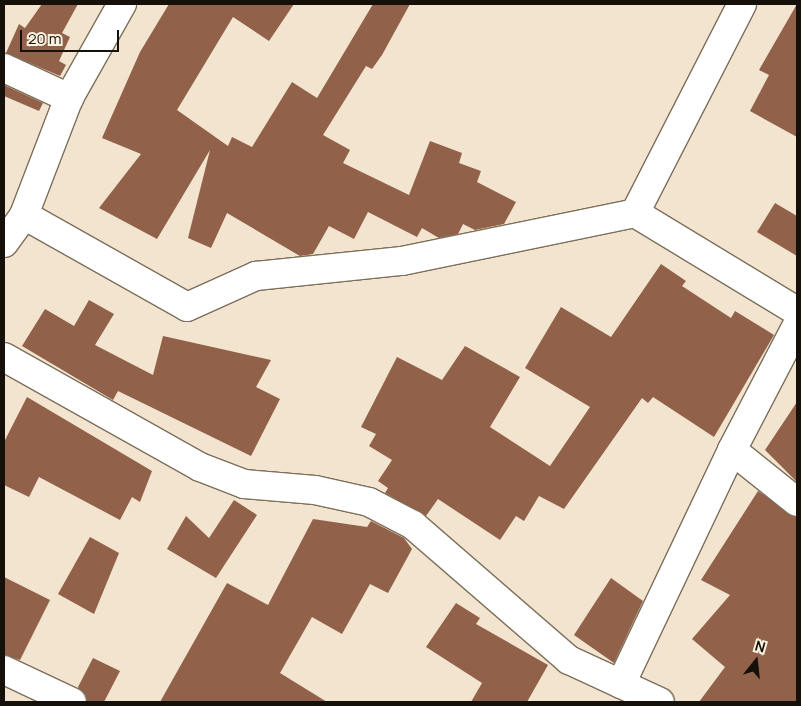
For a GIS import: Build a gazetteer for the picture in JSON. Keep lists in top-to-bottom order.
{
  "scale_bar": "20 m",
  "north": "top"
}
